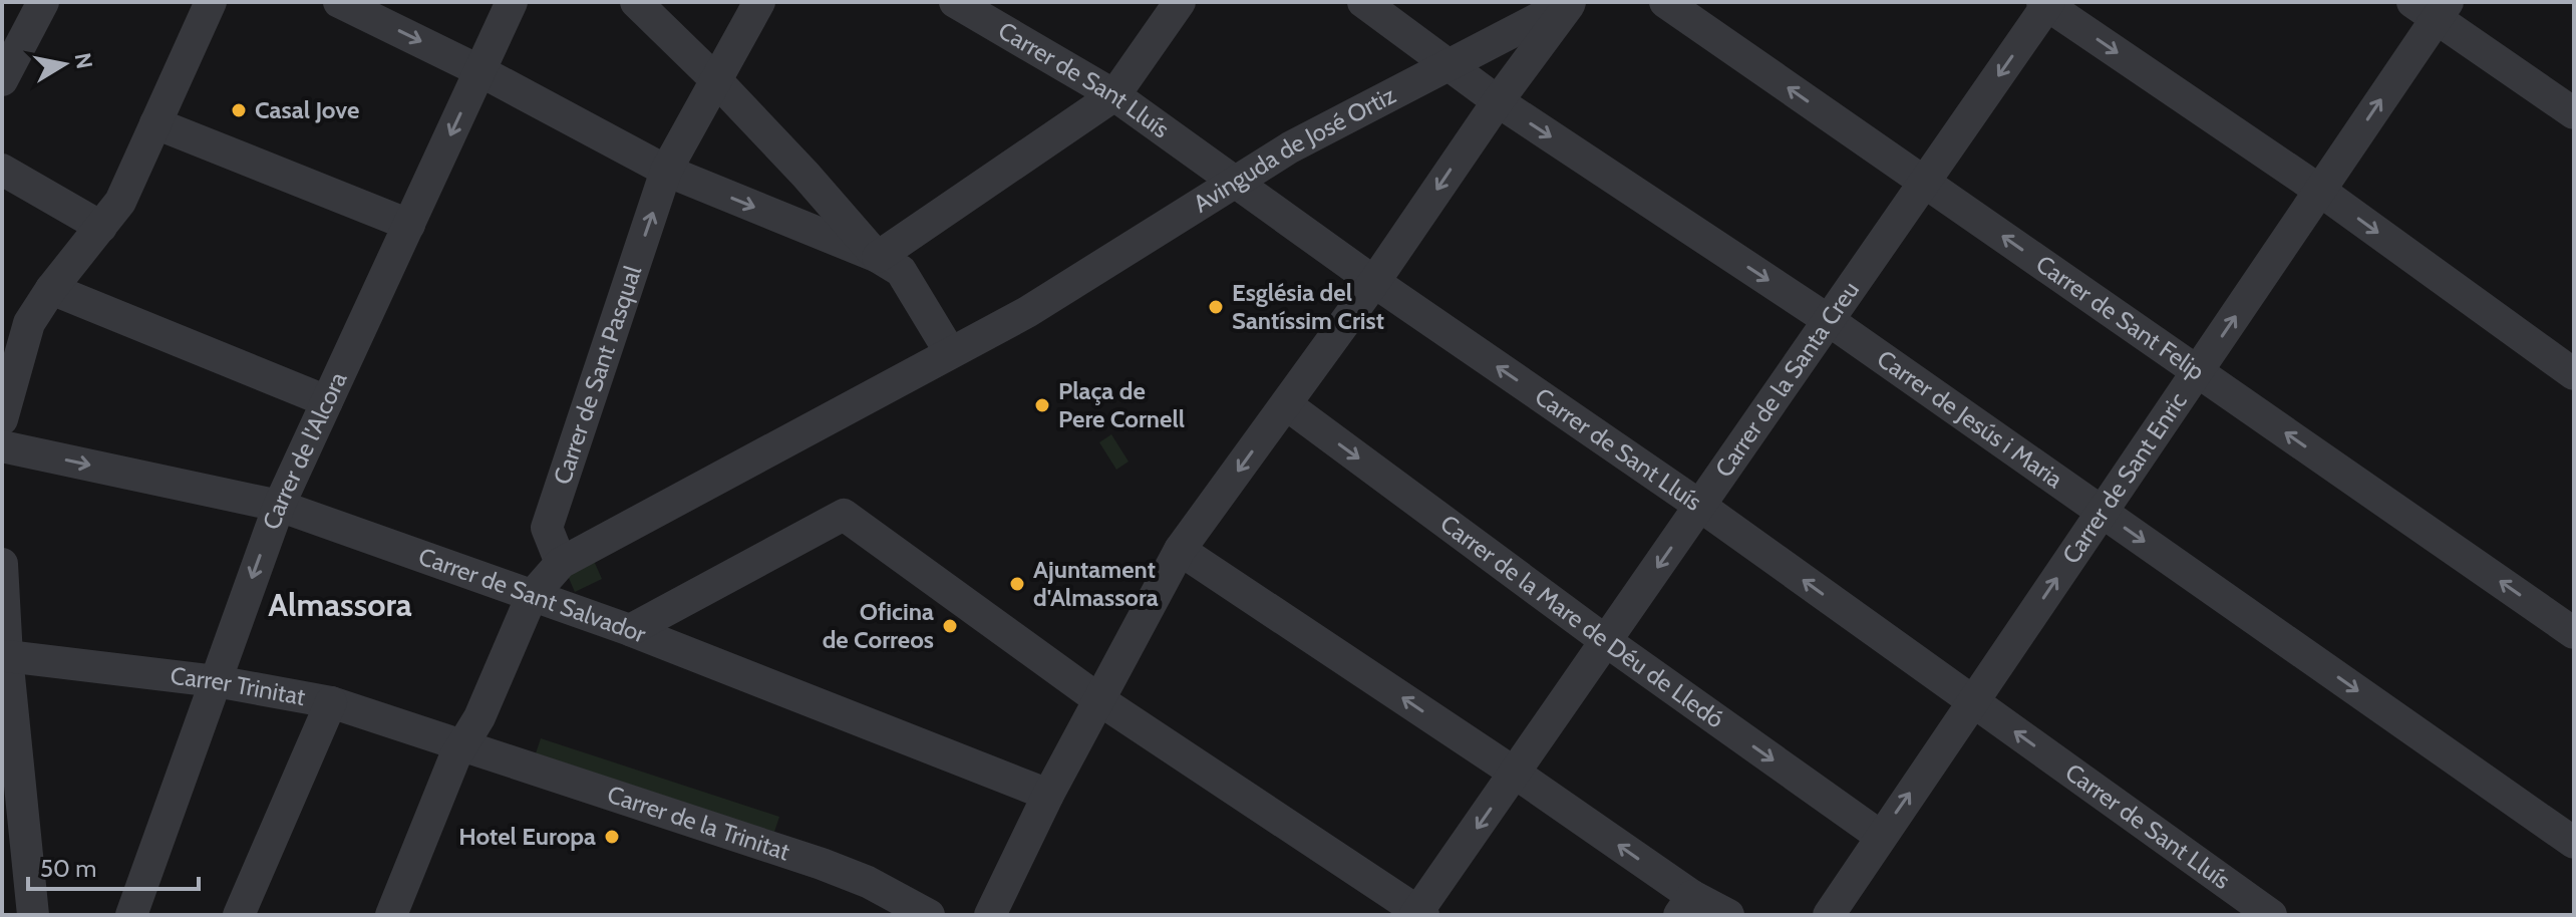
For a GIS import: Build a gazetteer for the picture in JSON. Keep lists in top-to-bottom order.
{
  "streets": {
    "street": [
      "Carrer de Sant Lluís",
      "Avinguda de José Ortiz",
      "Carrer de Sant Felip",
      "Carrer de Sant Pasqual",
      "Carrer de la Santa Creu",
      "Carrer de Jesús i Maria",
      "Carrer de l'Alcora",
      "Carrer de Sant Enric",
      "Carrer de Sant Salvador",
      "Carrer de la Mare de Déu de Lledó",
      "Carrer Trinitat",
      "Carrer de la Trinitat"
    ]
  },
  "crossings": [
    ["Carrer de Sant Lluís", "Avinguda de José Ortiz"],
    ["Carrer de Sant Lluís", "Carrer de la Santa Creu"],
    ["Carrer de Sant Lluís", "Carrer de Sant Enric"],
    ["Avinguda de José Ortiz", "Carrer de Jesús i Maria"],
    ["Carrer de Sant Felip", "Carrer de la Santa Creu"],
    ["Carrer de Sant Felip", "Carrer de Sant Enric"],
    ["Carrer de la Santa Creu", "Carrer de Jesús i Maria"],
    ["Carrer de la Santa Creu", "Carrer de la Mare de Déu de Lledó"],
    ["Carrer de Jesús i Maria", "Carrer de Sant Enric"],
    ["Carrer de l'Alcora", "Carrer de Sant Salvador"],
    ["Carrer de l'Alcora", "Carrer Trinitat"],
    ["Carrer de Sant Enric", "Carrer de la Mare de Déu de Lledó"],
    ["Carrer Trinitat", "Carrer de la Trinitat"]
  ],
  "one_way": [
    "Carrer de Sant Lluís",
    "Carrer de Sant Pasqual",
    "Carrer de la Santa Creu",
    "Carrer de Jesús i Maria",
    "Carrer de Sant Enric"
  ],
  "districts": ["Almassora"],
  "places": [
    "Casal Jove",
    "Església del Santíssim Crist",
    "Plaça de Pere Cornell",
    "Ajuntament d'Almassora",
    "Oficina de Correos",
    "Hotel Europa"
  ],
  "scale_bar": "50 m",
  "north": "right"
}
